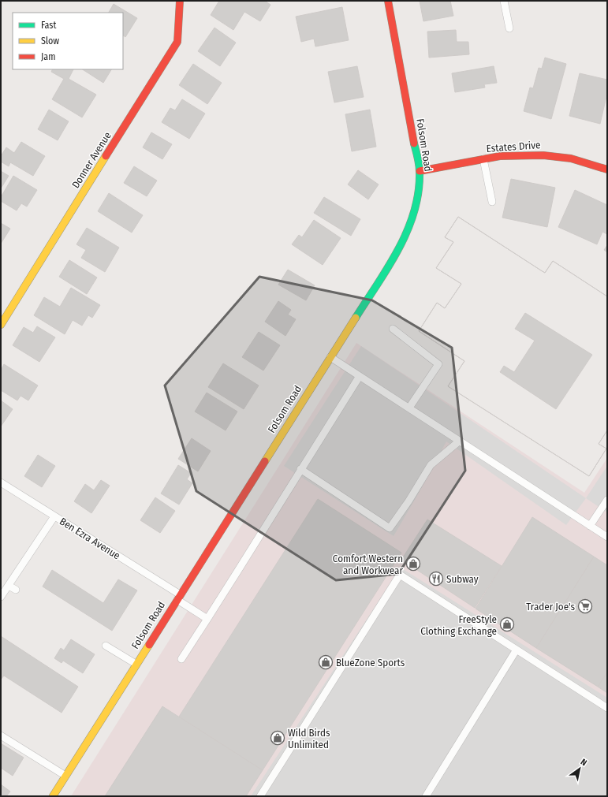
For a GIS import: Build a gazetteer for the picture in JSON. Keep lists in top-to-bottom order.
{
  "streets": {
    "street": ["Folsom Road", "Estates Drive", "Donner Avenue"],
    "lane": ["Ben Ezra Avenue"]
  },
  "crossings": [
    ["Folsom Road", "Estates Drive"],
    ["Folsom Road", "Ben Ezra Avenue"]
  ],
  "places": {
    "shop": [
      "Comfort Western and Workwear",
      "FreeStyle Clothing Exchange",
      "BlueZone Sports",
      "Wild Birds Unlimited"
    ],
    "restaurant": ["Subway"],
    "supermarket": ["Trader Joe's"]
  },
  "legend": ["Fast", "Slow", "Jam"],
  "north": "top right"
}
